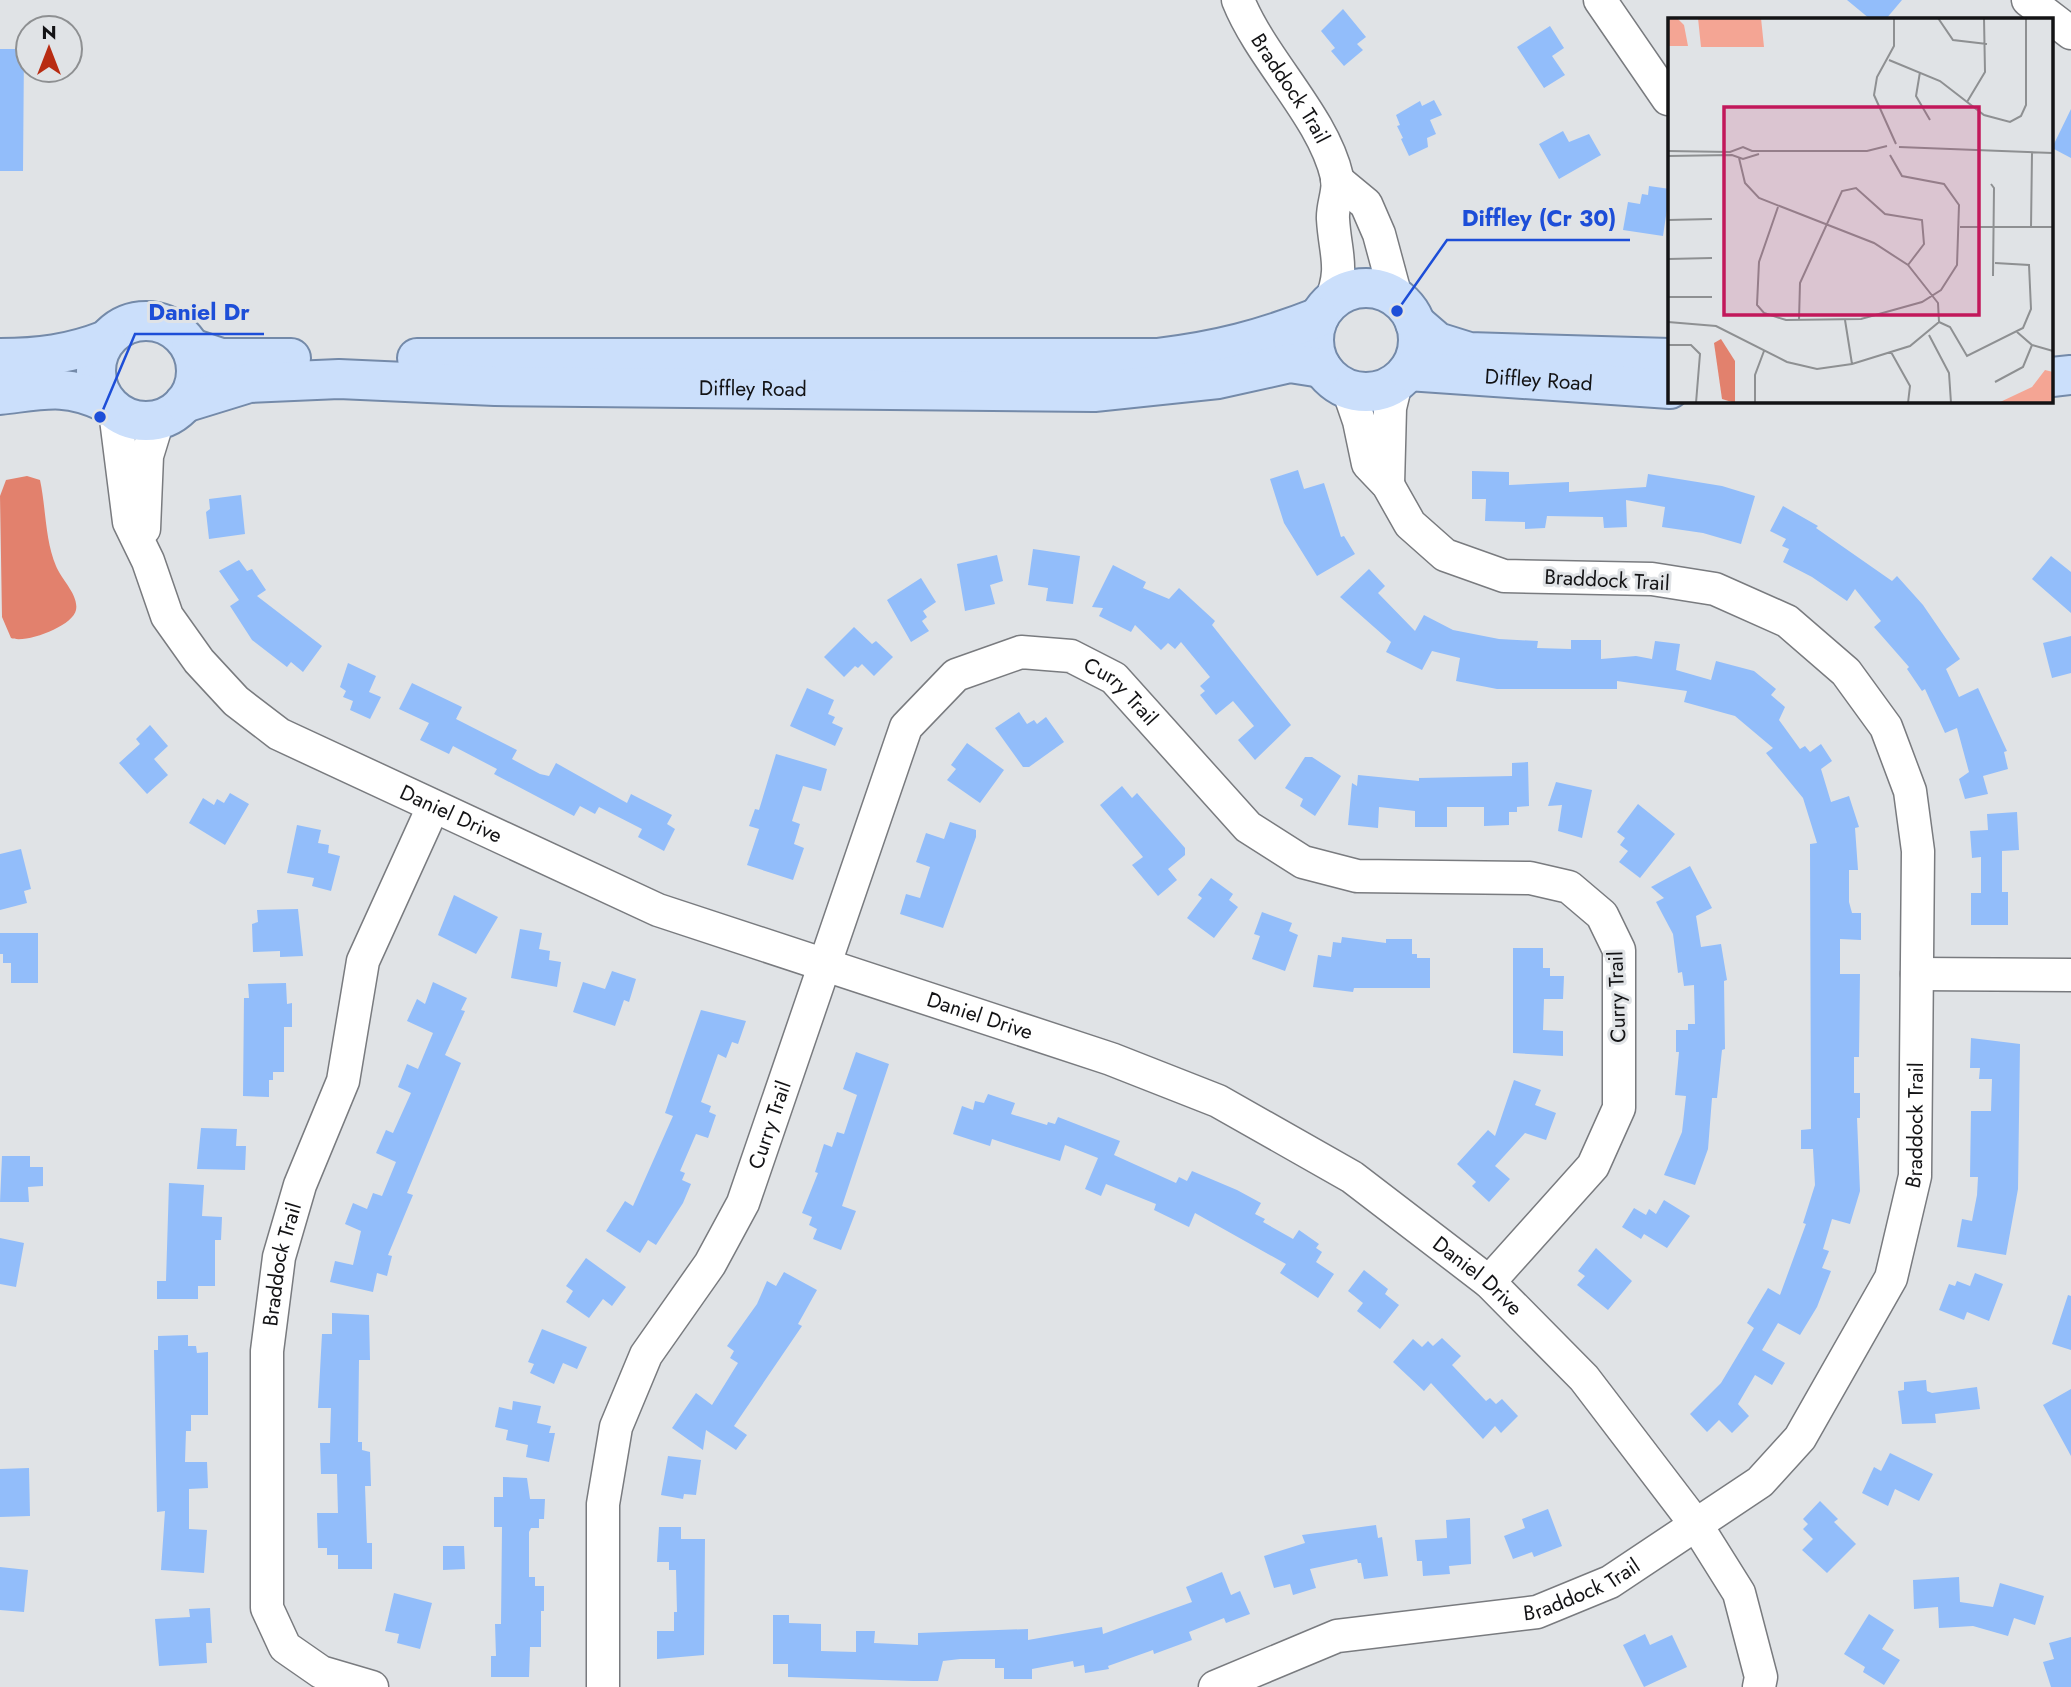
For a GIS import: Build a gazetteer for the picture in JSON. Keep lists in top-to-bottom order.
{
  "streets": {
    "main road": ["Diffley Road"],
    "street": ["Braddock Trail", "Curry Trail", "Daniel Drive"]
  },
  "crossings": [
    ["Braddock Trail", "Diffley Road"],
    ["Braddock Trail", "Daniel Drive"],
    ["Diffley Road", "Daniel Drive"],
    ["Curry Trail", "Daniel Drive"]
  ],
  "places": ["Diffley (Cr 30)", "Daniel Dr"],
  "north": "top"
}
